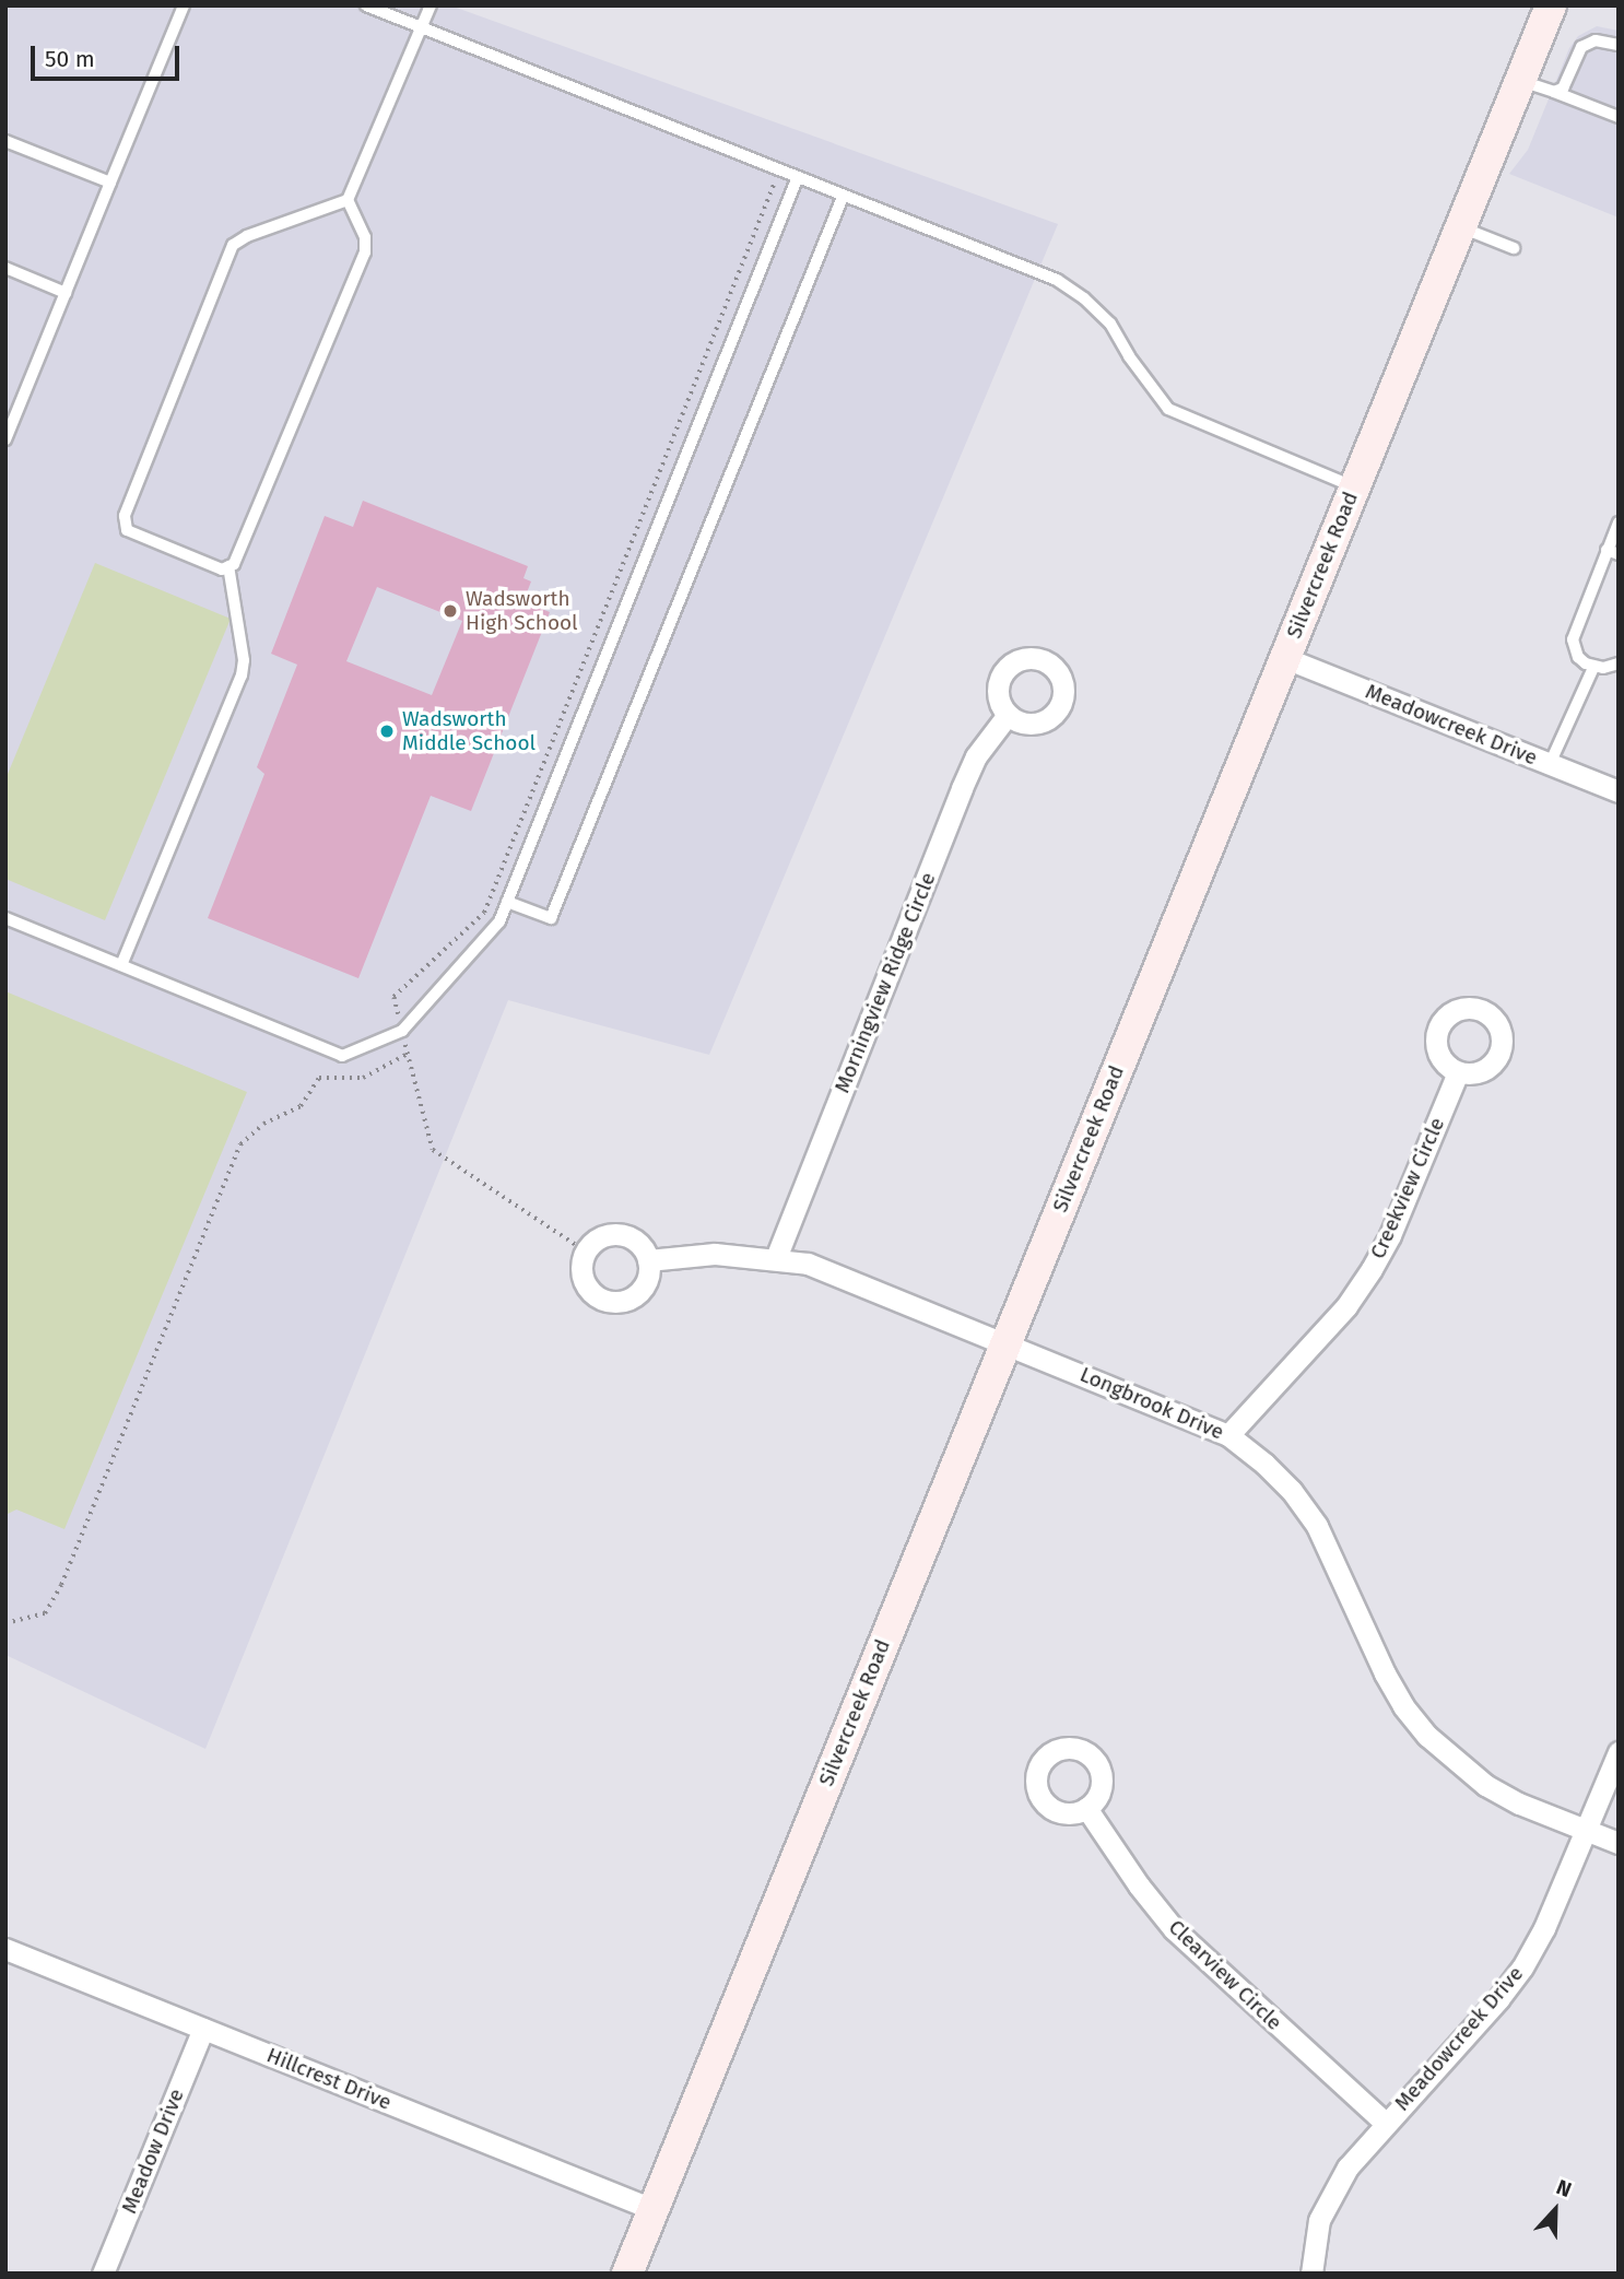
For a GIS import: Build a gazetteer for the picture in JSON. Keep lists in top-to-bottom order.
{
  "streets": {
    "street": [
      "Silvercreek Road",
      "Meadowcreek Drive",
      "Morningview Ridge Circle",
      "Creekview Circle",
      "Longbrook Drive",
      "Clearview Circle",
      "Hillcrest Drive",
      "Meadow Drive"
    ]
  },
  "crossings": [
    ["Silvercreek Road", "Meadowcreek Drive"],
    ["Silvercreek Road", "Longbrook Drive"],
    ["Silvercreek Road", "Hillcrest Drive"],
    ["Meadowcreek Drive", "Longbrook Drive"],
    ["Meadowcreek Drive", "Clearview Circle"],
    ["Morningview Ridge Circle", "Longbrook Drive"],
    ["Creekview Circle", "Longbrook Drive"],
    ["Hillcrest Drive", "Meadow Drive"]
  ],
  "places": ["Wadsworth High School", "Wadsworth Middle School"],
  "scale_bar": "50 m",
  "north": "top"
}
